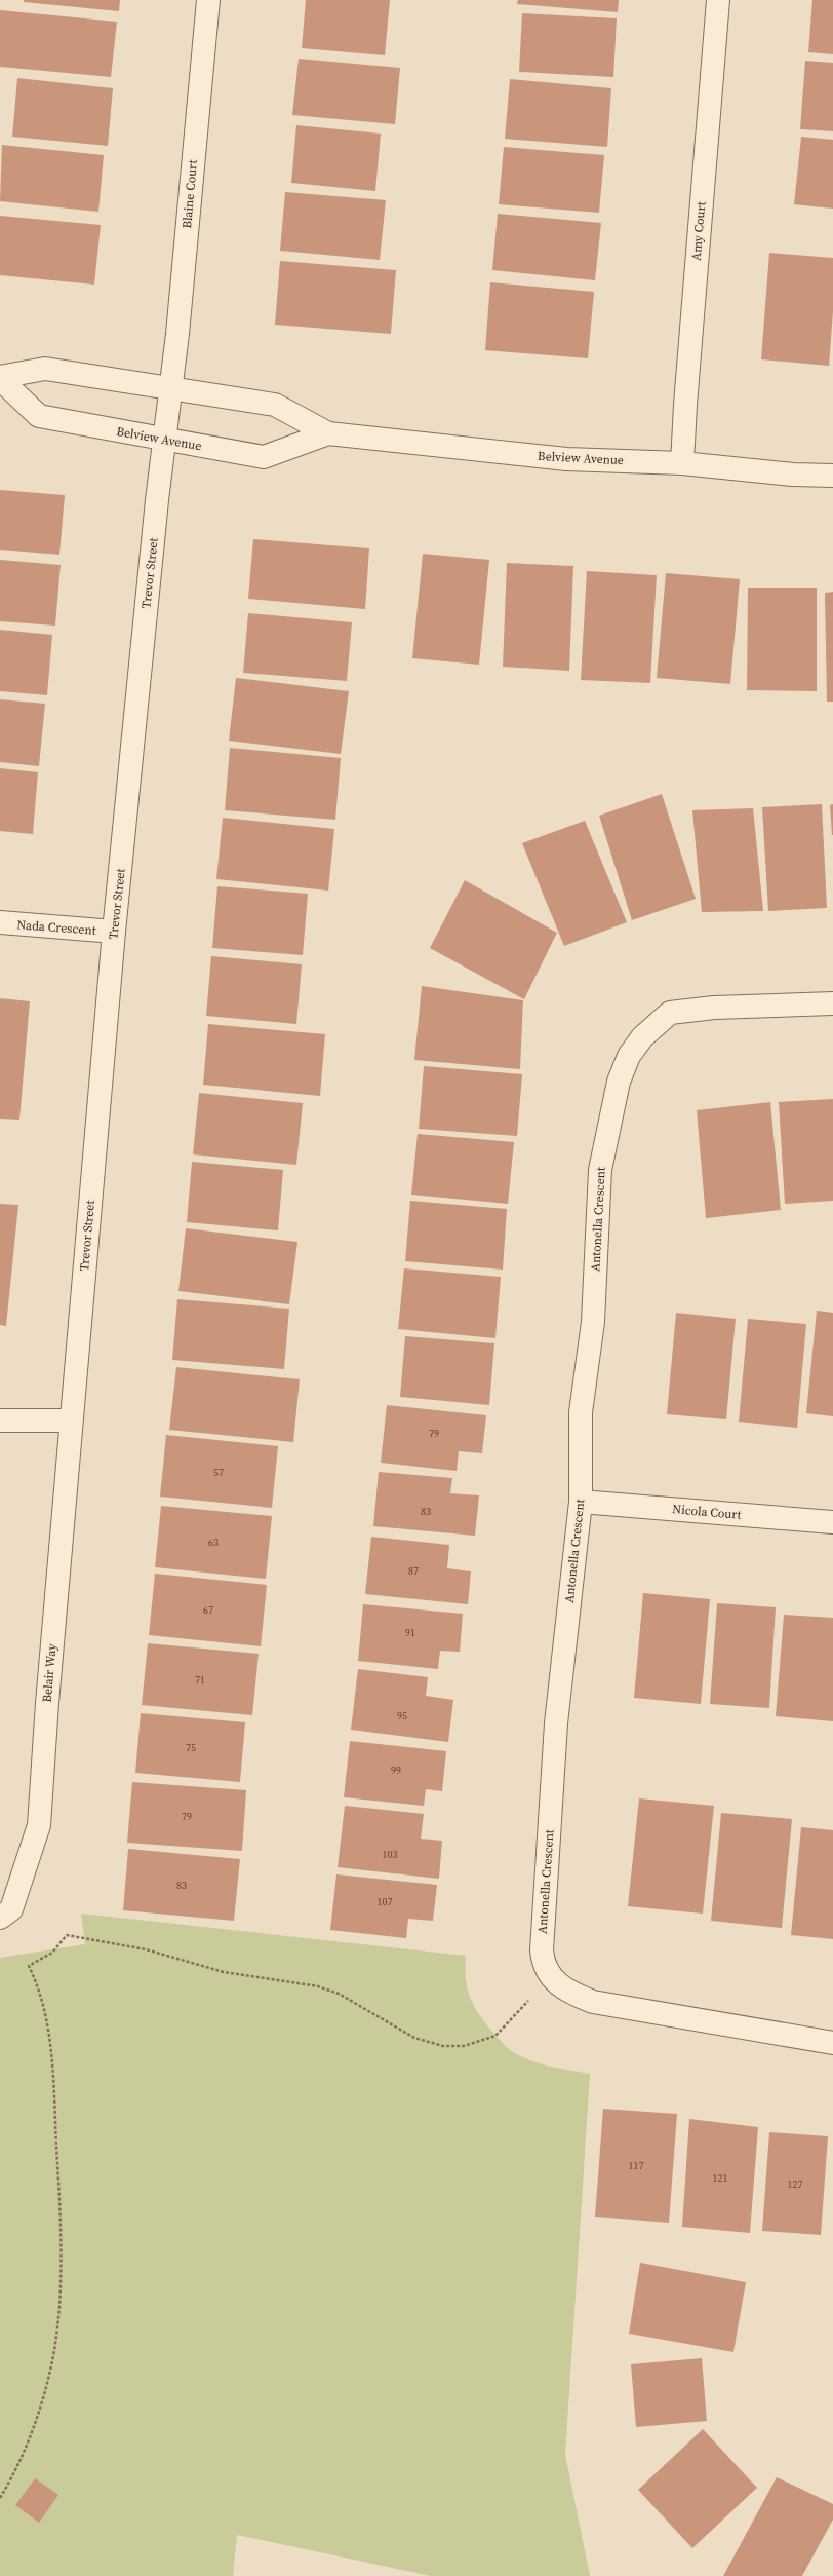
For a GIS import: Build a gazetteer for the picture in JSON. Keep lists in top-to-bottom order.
{
  "streets": {
    "street": [
      "Blaine Court",
      "Amy Court",
      "Belview Avenue",
      "Trevor Street",
      "Nada Crescent",
      "Antonella Crescent",
      "Nicola Court",
      "Belair Way"
    ]
  },
  "crossings": [
    ["Blaine Court", "Belview Avenue"],
    ["Blaine Court", "Trevor Street"],
    ["Amy Court", "Belview Avenue"],
    ["Belview Avenue", "Trevor Street"],
    ["Trevor Street", "Nada Crescent"],
    ["Trevor Street", "Belair Way"],
    ["Antonella Crescent", "Nicola Court"]
  ],
  "house_numbers": [
    "79",
    "57",
    "83",
    "63",
    "87",
    "67",
    "91",
    "71",
    "95",
    "75",
    "99",
    "79",
    "103",
    "83",
    "107",
    "117",
    "121",
    "127"
  ]
}
